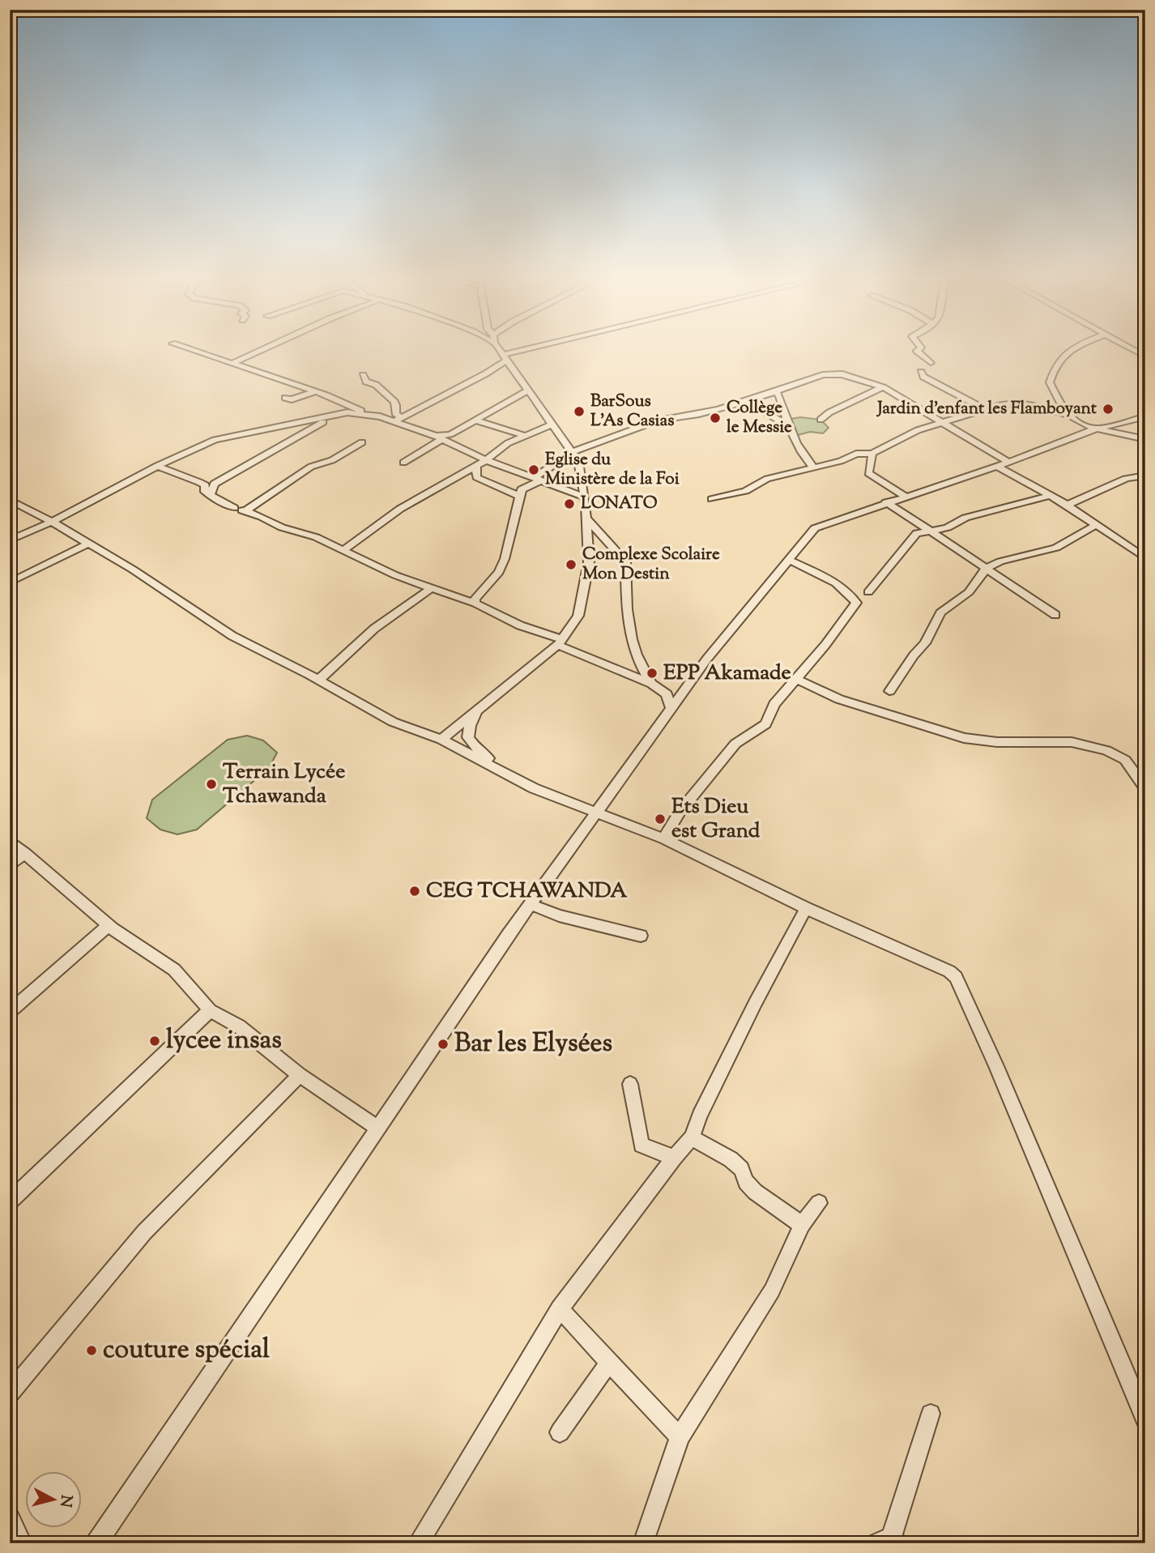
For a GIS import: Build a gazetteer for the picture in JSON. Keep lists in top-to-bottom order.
{
  "places": [
    "Jardin d'enfant les Flamboyant",
    "BarSous L'As Casias",
    "Collège le Messie",
    "Eglise du Ministère de la Foi",
    "LONATO",
    "Complexe Scolaire Mon Destin",
    "EPP Akamade",
    "Terrain Lycée Tchawanda",
    "Ets Dieu est Grand",
    "CEG TCHAWANDA",
    "lycee insas",
    "Bar les Elysées",
    "couture spécial"
  ],
  "north": "right"
}
